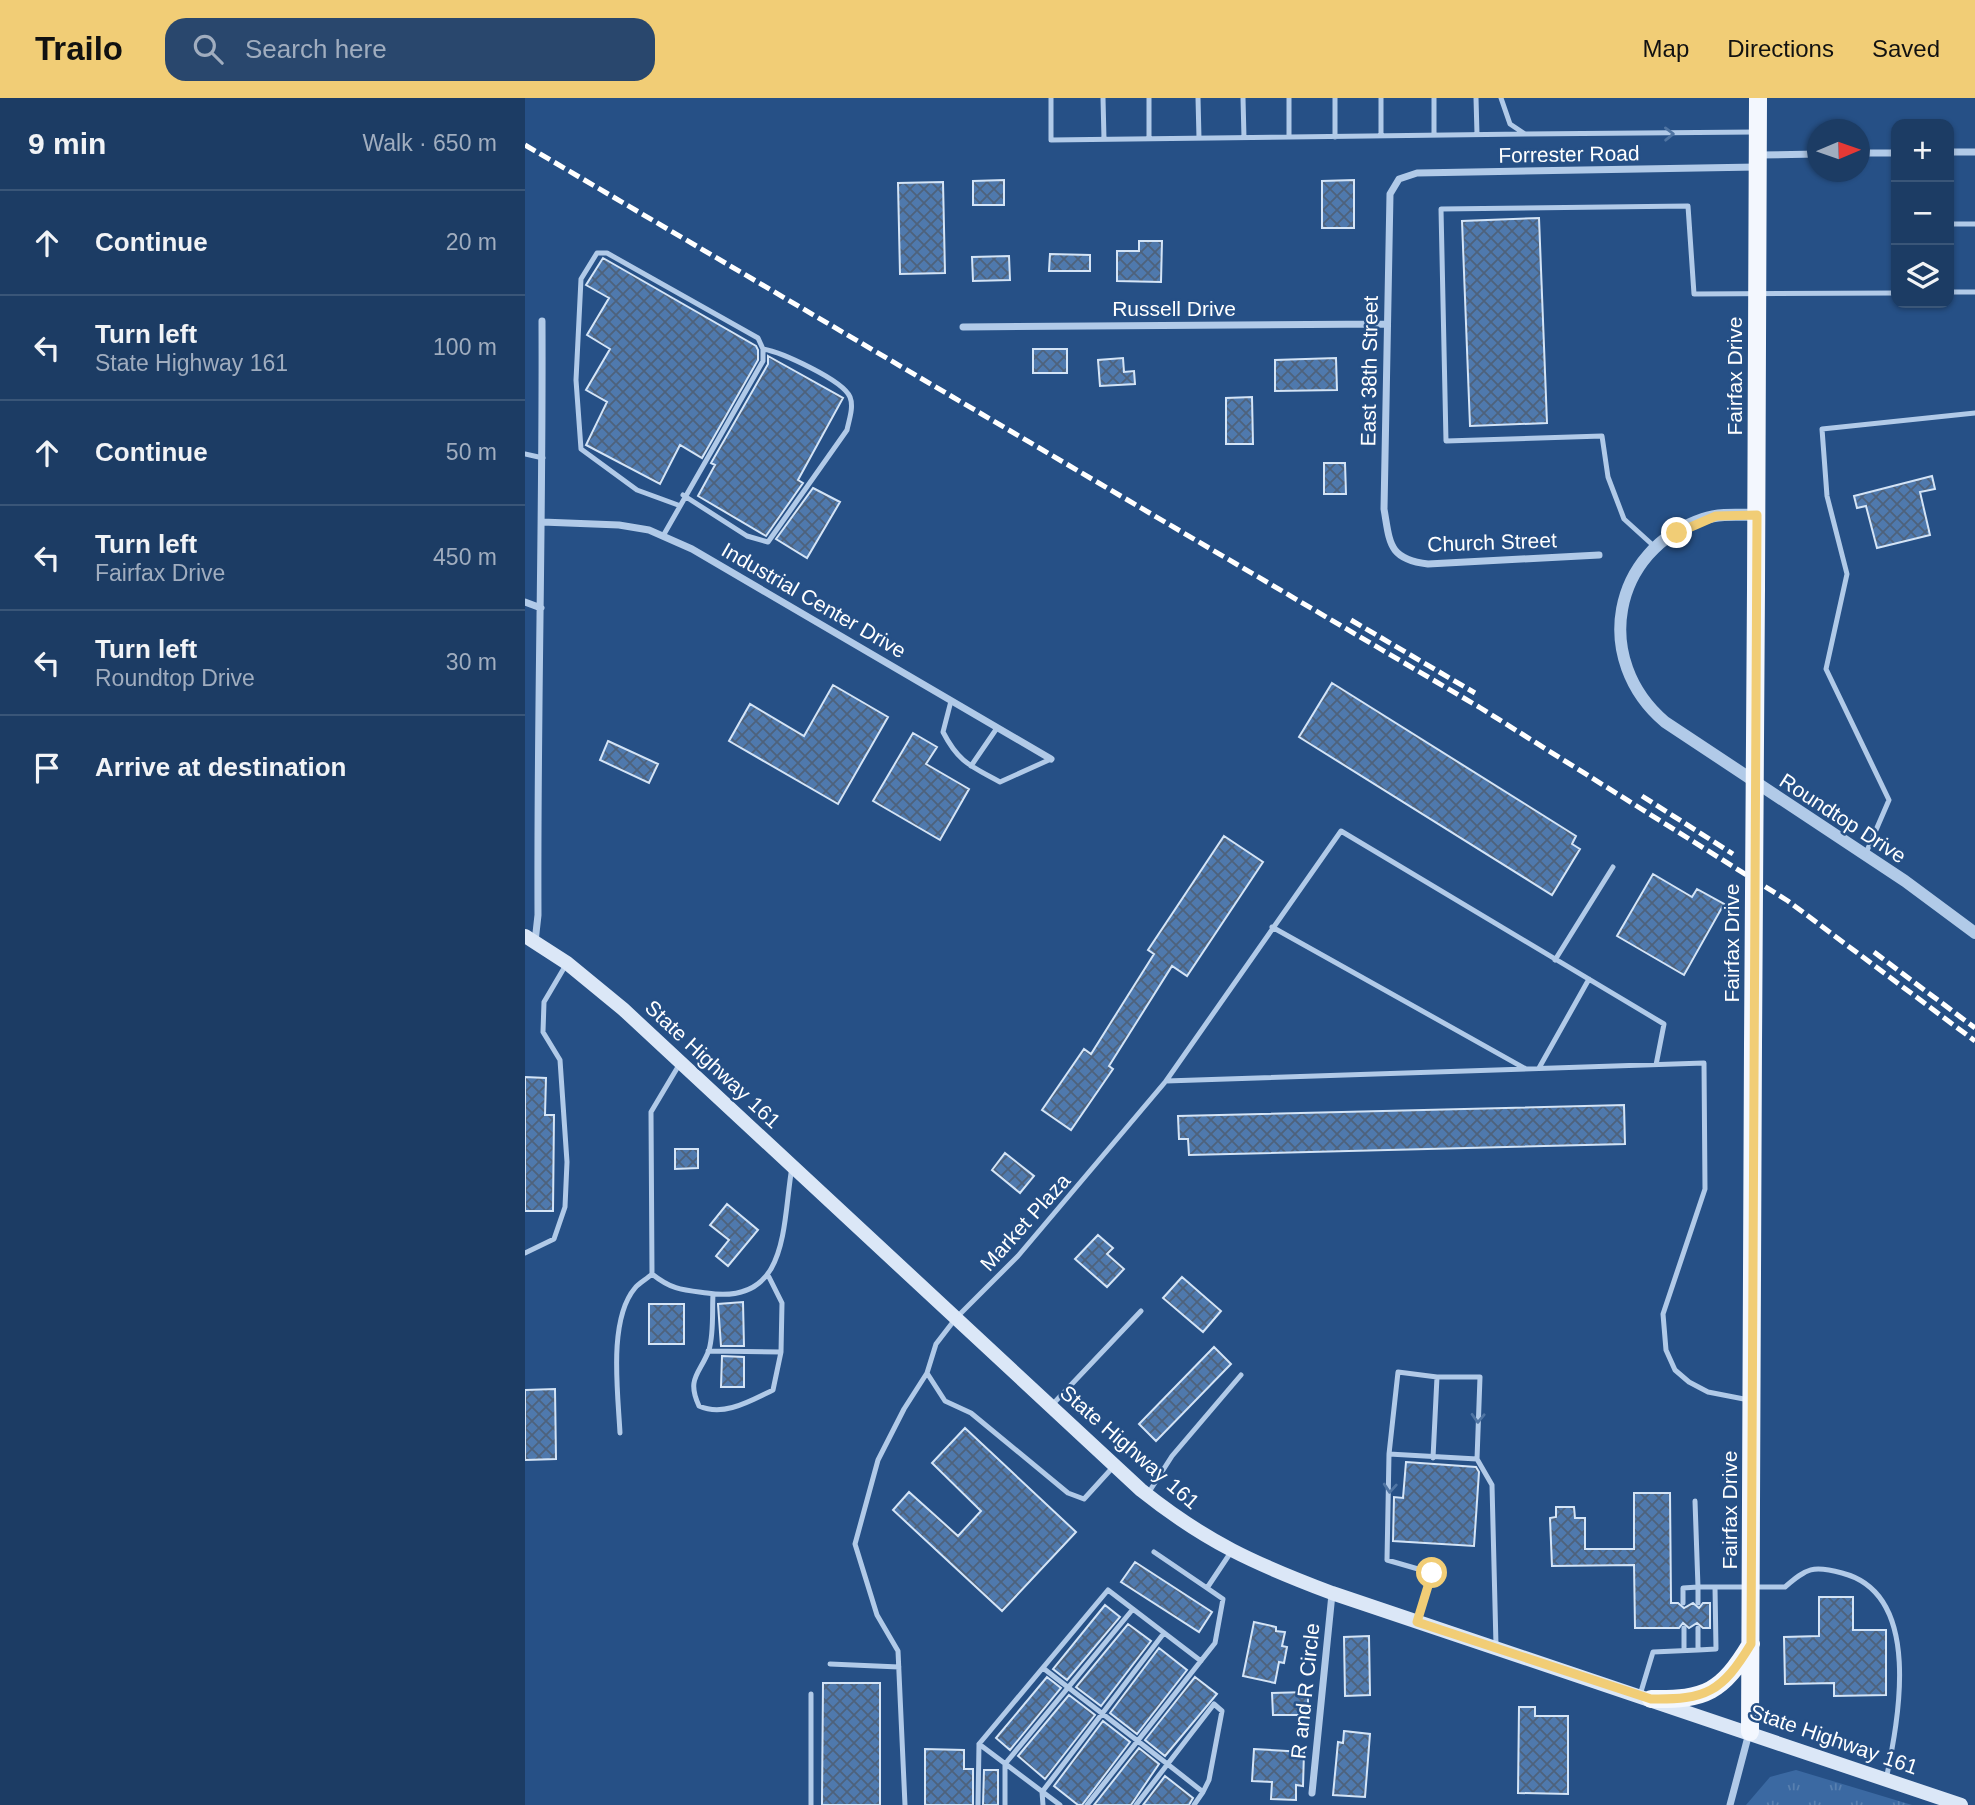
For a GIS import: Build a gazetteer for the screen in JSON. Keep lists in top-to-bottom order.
{
  "streets": {
    "main road": ["Fairfax Drive", "State Highway 161"],
    "street": [
      "Forrester Road",
      "Russell Drive",
      "East 38th Street",
      "Church Street",
      "Industrial Center Drive",
      "Roundtop Drive",
      "R and R Circle"
    ],
    "lane": ["Market Plaza"]
  },
  "crossings": [
    ["Forrester Road", "East 38th Street"],
    ["Forrester Road", "Fairfax Drive"],
    ["Russell Drive", "East 38th Street"],
    ["East 38th Street", "Church Street"],
    ["Fairfax Drive", "Roundtop Drive"],
    ["Fairfax Drive", "State Highway 161"],
    ["State Highway 161", "Market Plaza"],
    ["State Highway 161", "R and R Circle"]
  ],
  "north": "right",
  "page": {
    "header": "Trailo",
    "search": "Search here",
    "nav": ["Map", "Directions", "Saved"],
    "heading": ["9 min", "Walk · 650 m"],
    "map_buttons": ["+", "−"],
    "list": [
      ["Continue", "20 m"],
      ["Turn left", "State Highway 161", "100 m"],
      ["Continue", "50 m"],
      ["Turn left", "Fairfax Drive", "450 m"],
      ["Turn left", "Roundtop Drive", "30 m"],
      "Arrive at destination"
    ]
  }
}
